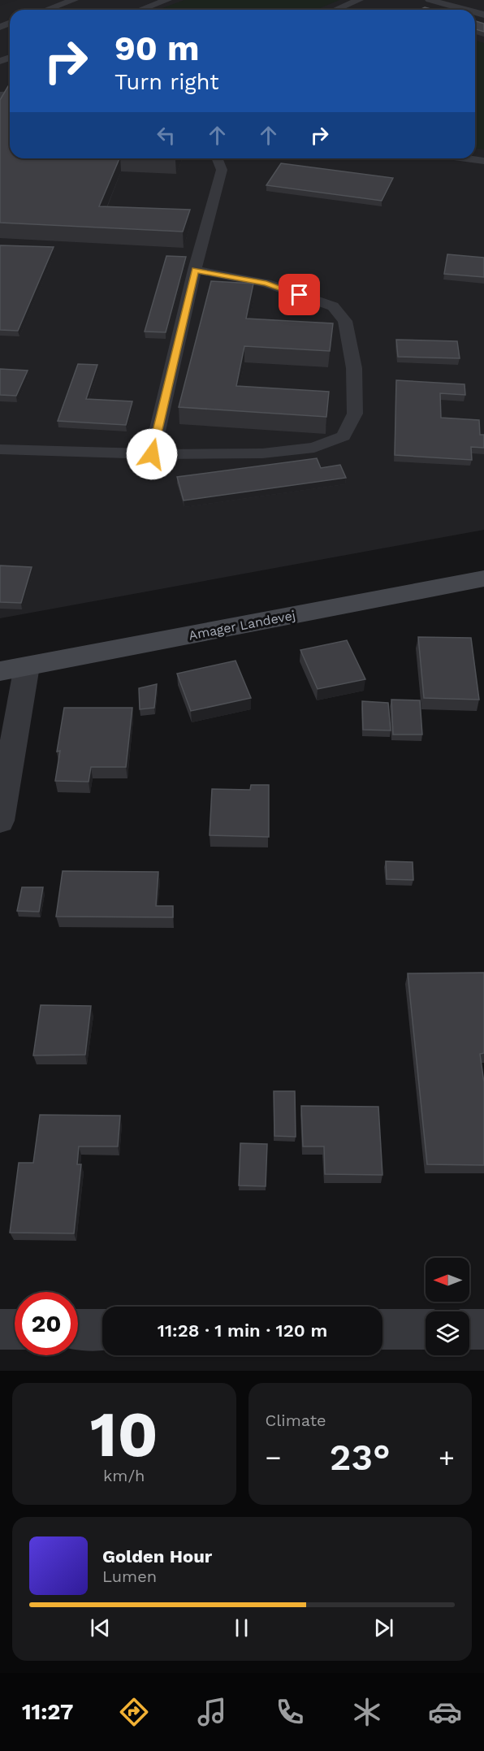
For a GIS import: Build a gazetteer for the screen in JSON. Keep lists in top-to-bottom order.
{
  "streets": {
    "street": ["Amager Landevej"]
  },
  "north": "left",
  "page": {
    "turn": ["90 m", "Turn right"],
    "limit": "20",
    "trip": "11:28 · 1 min · 120 m",
    "tile": [
      ["10", "km/h"],
      "Climate"
    ],
    "heat": ["−", "23°", "+"],
    "song": ["Golden Hour", "Lumen"],
    "tabs": "11:27"
  }
}
